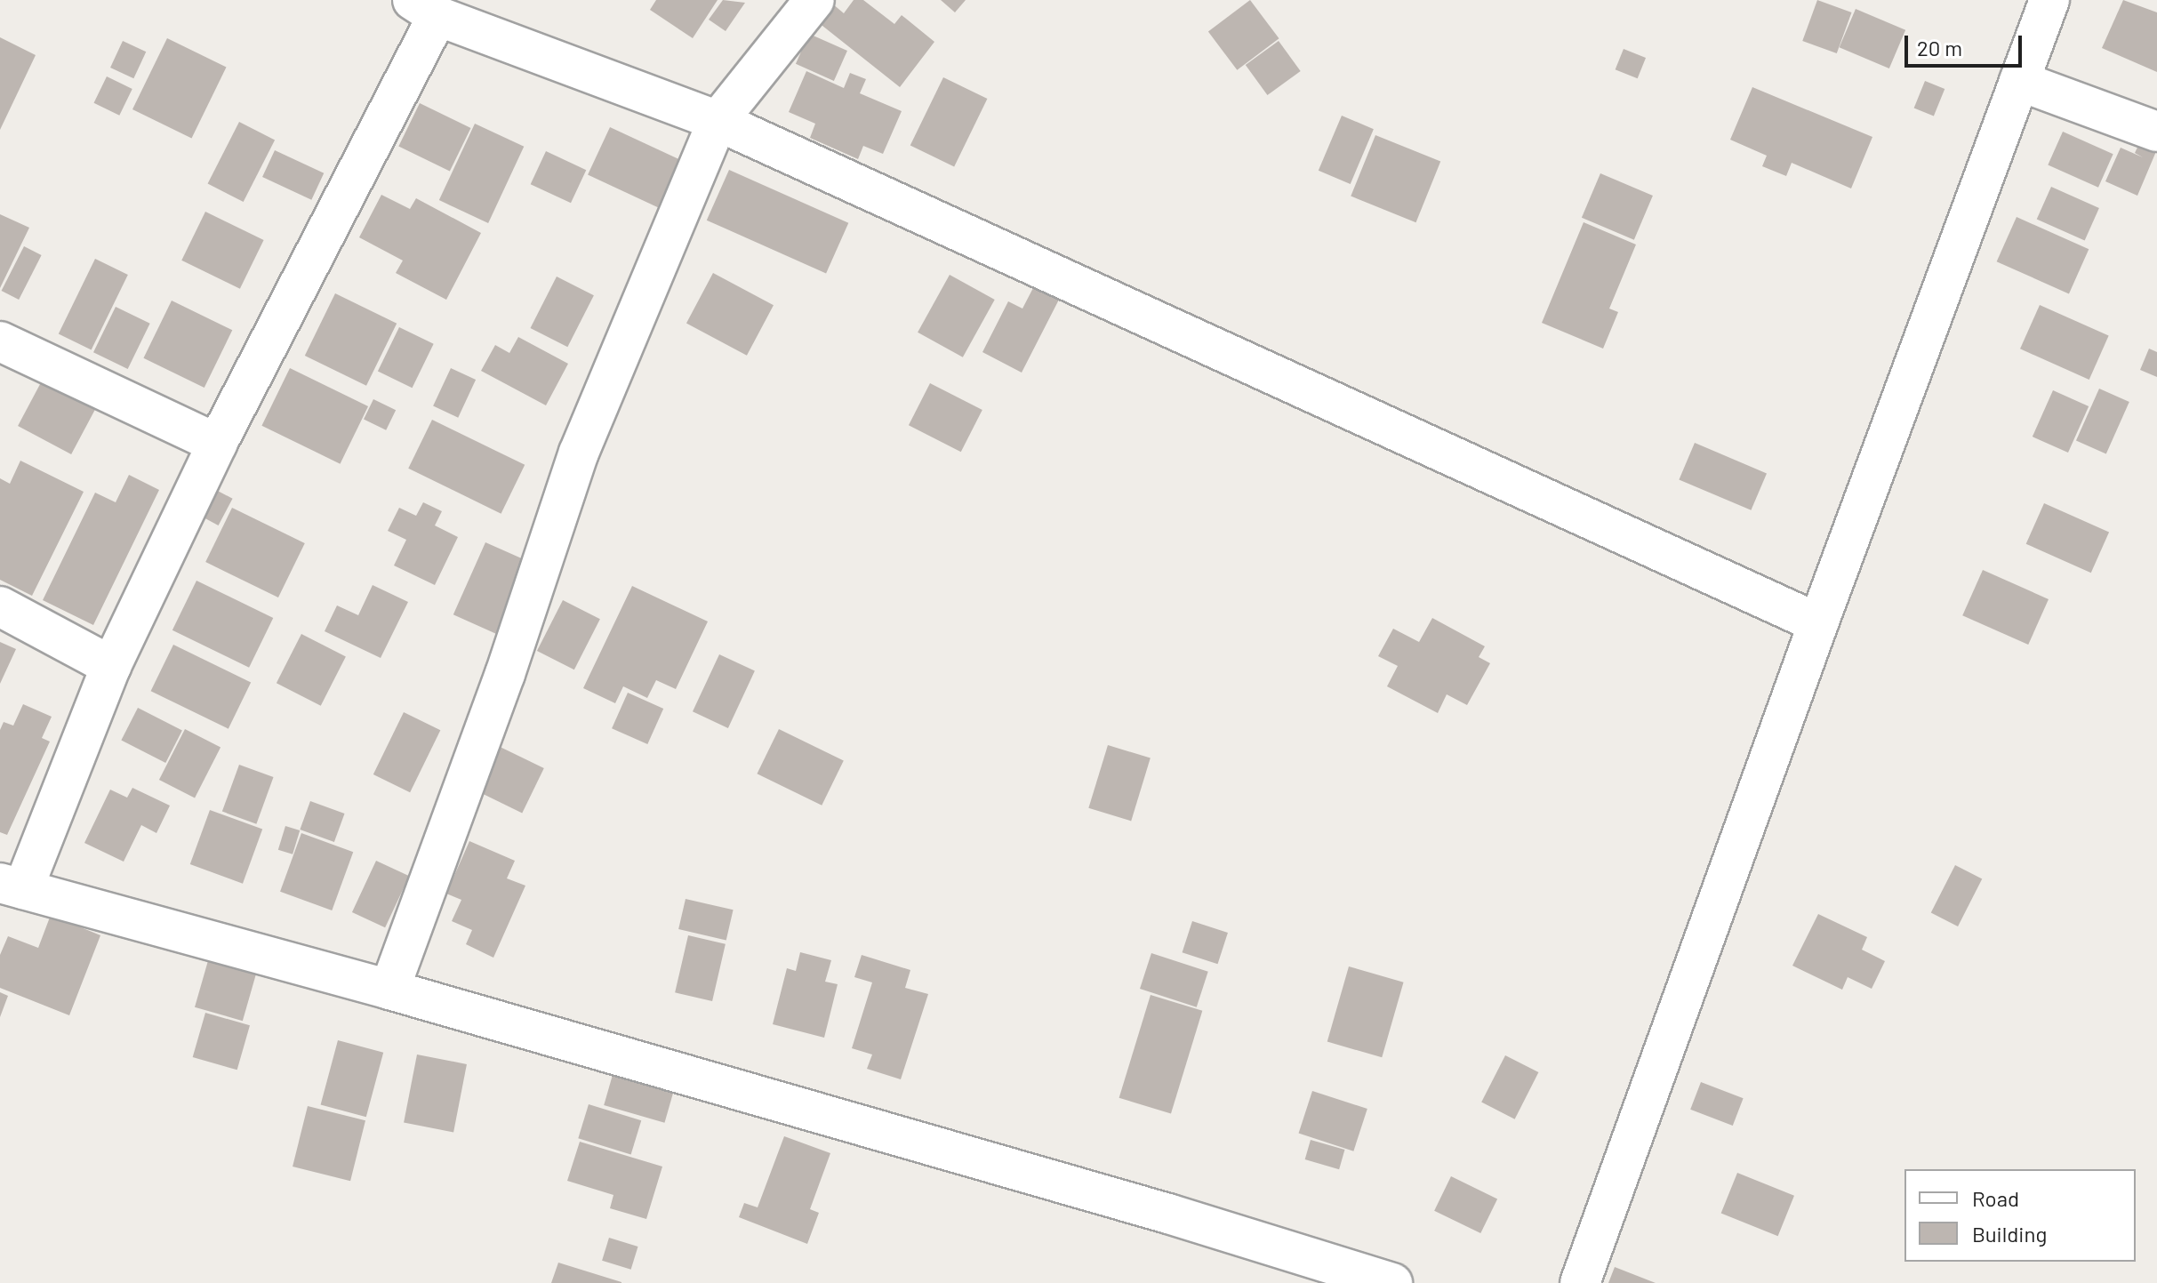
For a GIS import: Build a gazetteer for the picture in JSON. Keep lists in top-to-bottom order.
{
  "legend": ["Road", "Building"],
  "scale_bar": "20 m"
}
